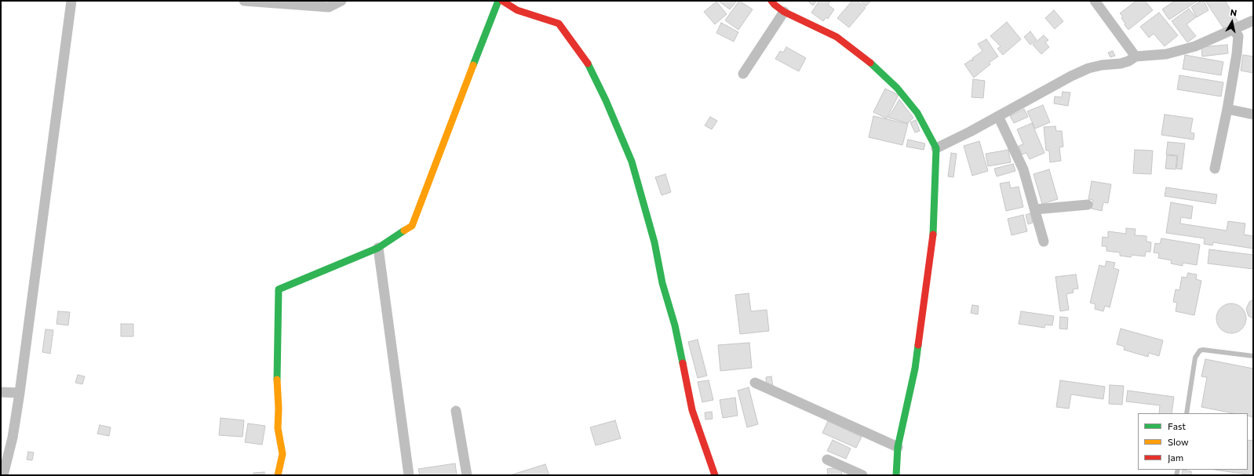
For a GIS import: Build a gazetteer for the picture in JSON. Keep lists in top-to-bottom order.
{
  "legend": ["Fast", "Slow", "Jam"],
  "north": "top"
}
